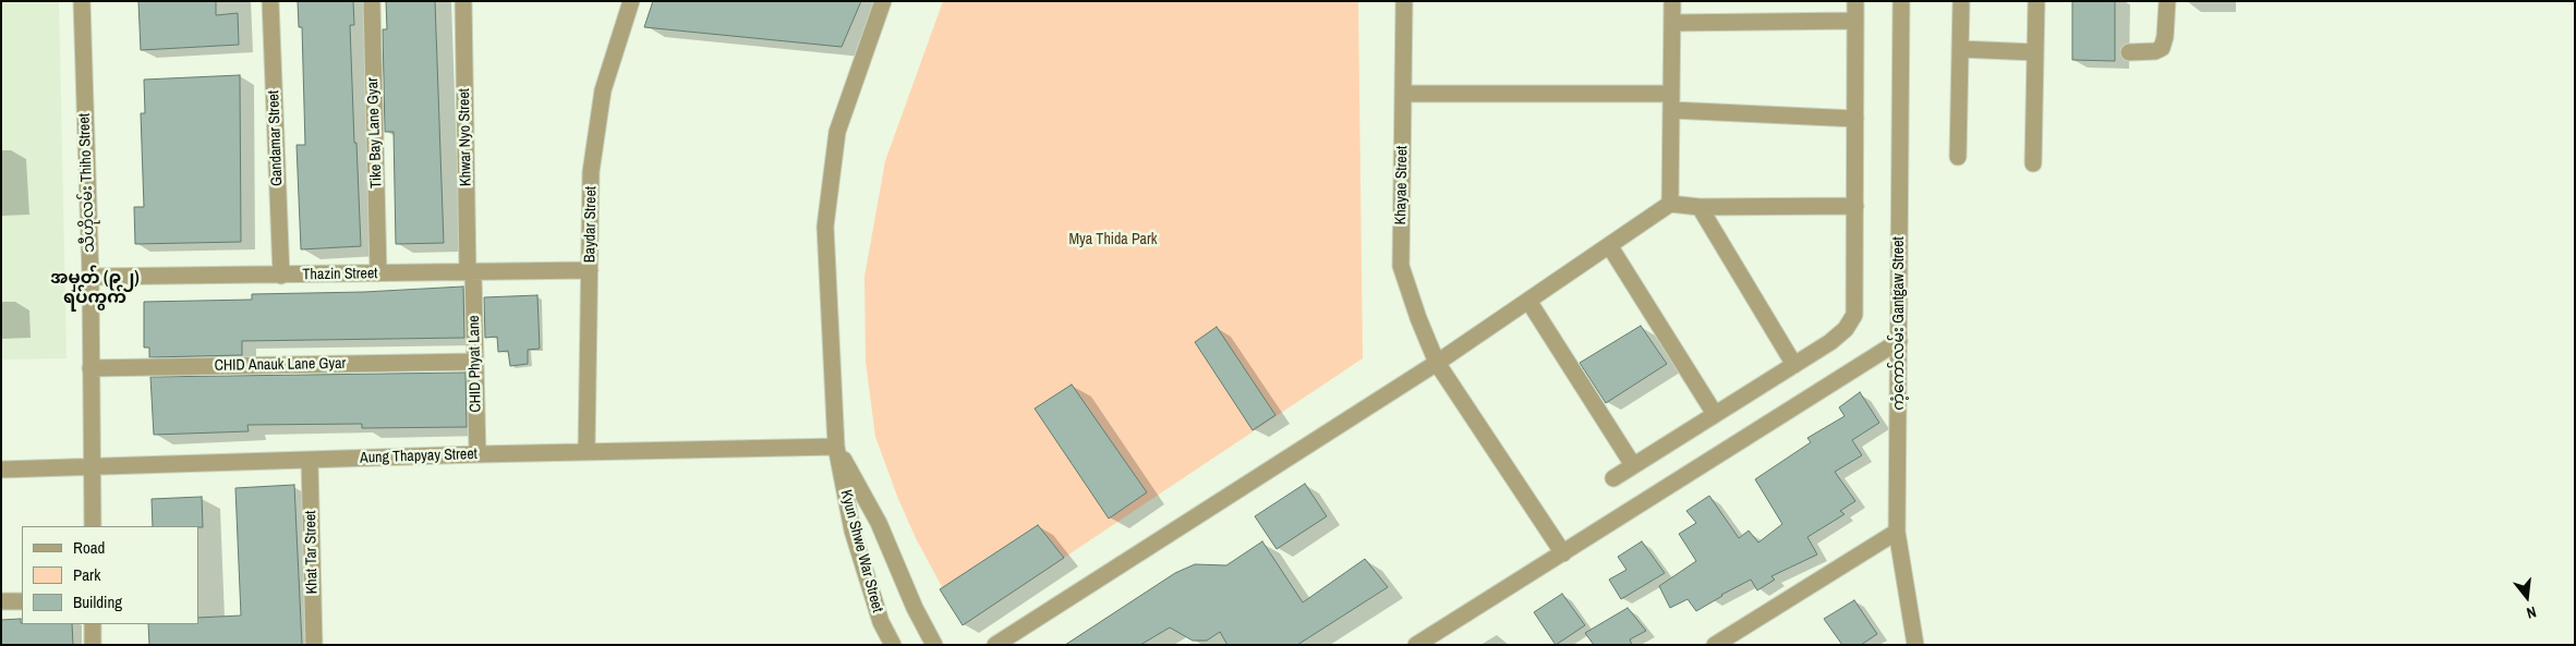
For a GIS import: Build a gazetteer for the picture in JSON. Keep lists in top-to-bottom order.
{
  "streets": {
    "street": [
      "Tike Bay Lane Gyar",
      "Khwar Nyo Street",
      "Gandamar Street",
      "သီဟိုလမ်း Thiho Street",
      "Khayae Street",
      "Baydar Street",
      "Thazin Street",
      "ကံ့ကော်လမ်း Gantgaw Street",
      "CHID Phyat Lane",
      "CHID Anauk Lane Gyar",
      "Aung Thapyay Street",
      "Kyun Shwe War Street",
      "Khat Tar Street"
    ]
  },
  "crossings": [
    ["Tike Bay Lane Gyar", "Thazin Street"],
    ["Khwar Nyo Street", "Thazin Street"],
    ["Khwar Nyo Street", "CHID Phyat Lane"],
    ["Gandamar Street", "Thazin Street"],
    ["သီဟိုလမ်း Thiho Street", "Thazin Street"],
    ["သီဟိုလမ်း Thiho Street", "CHID Anauk Lane Gyar"],
    ["သီဟိုလမ်း Thiho Street", "Aung Thapyay Street"],
    ["Baydar Street", "Thazin Street"],
    ["Baydar Street", "Aung Thapyay Street"],
    ["Thazin Street", "CHID Phyat Lane"],
    ["CHID Phyat Lane", "CHID Anauk Lane Gyar"],
    ["CHID Phyat Lane", "Aung Thapyay Street"],
    ["Aung Thapyay Street", "Kyun Shwe War Street"],
    ["Aung Thapyay Street", "Khat Tar Street"]
  ],
  "districts": ["အမှတ် (၉၂) ရပ်ကွက်"],
  "parks": ["Mya Thida Park"],
  "legend": ["Road", "Park", "Building"],
  "north": "bottom"
}
